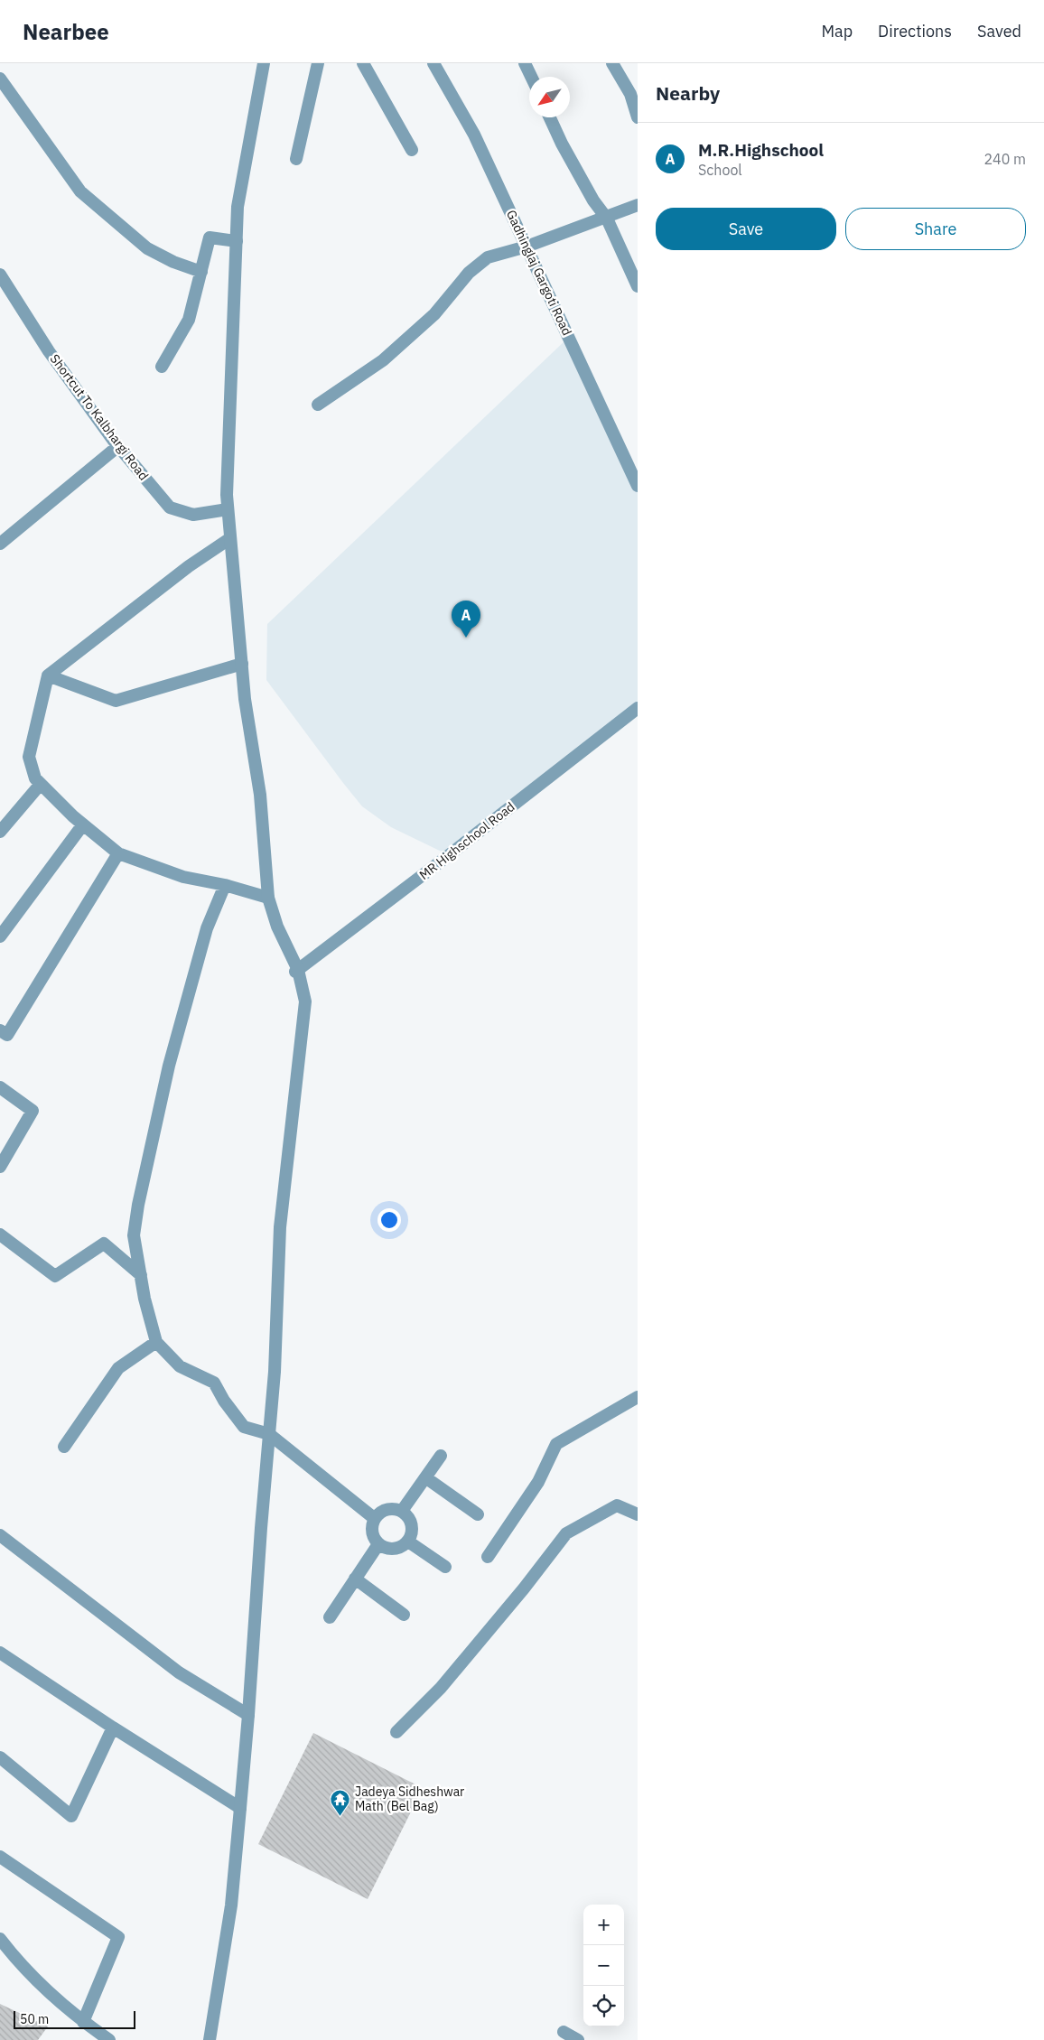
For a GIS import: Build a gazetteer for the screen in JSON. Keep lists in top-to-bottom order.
{
  "streets": {
    "street": ["Gadhinglaj Gargoti Road", "Shortcut To Kalbhargi Road", "MR Highschool Road"]
  },
  "places": {
    "temple": ["Jadeya Sidheshwar Math (Bel Bag)"]
  },
  "scale_bar": "50 m",
  "north": "bottom left",
  "page": {
    "header": "Nearbee",
    "nav": ["Map", "Directions", "Saved"],
    "heading": "Nearby",
    "list": [
      {
        "mark": "A",
        "name": "M.R.Highschool",
        "note": "School",
        "value": "240 m"
      }
    ],
    "buttons": ["Save", "Share"],
    "pins": "A",
    "map_buttons": ["+", "−"],
    "scale": "50 m"
  }
}
